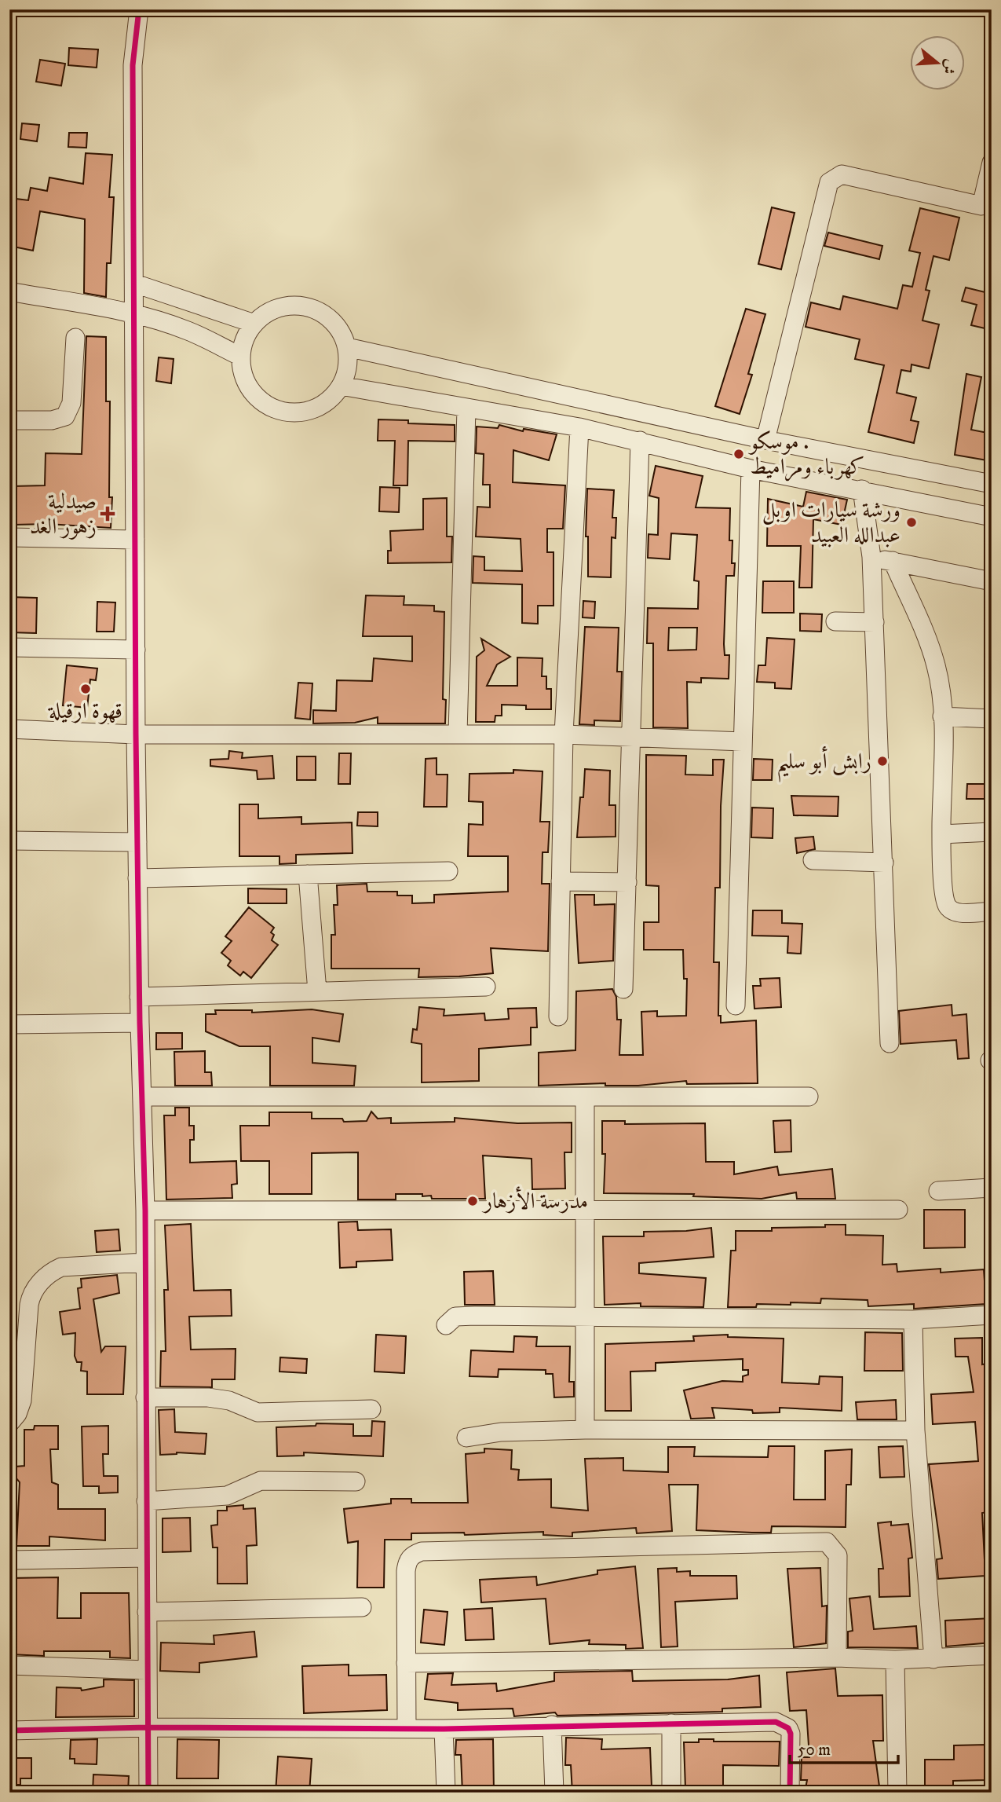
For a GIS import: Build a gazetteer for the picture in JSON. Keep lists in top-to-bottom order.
{
  "places": {
    "other": [
      "موسكو . كهرباء ومراميط",
      "ورشة سيارات اوبل عبدالله العبيد",
      "قهوة ارقيلة",
      "رابش أبو سليم",
      "مدرسة الأزهار"
    ],
    "health": ["صيدلية زهور الغد"]
  },
  "scale_bar": "50 m",
  "north": "right"
}
